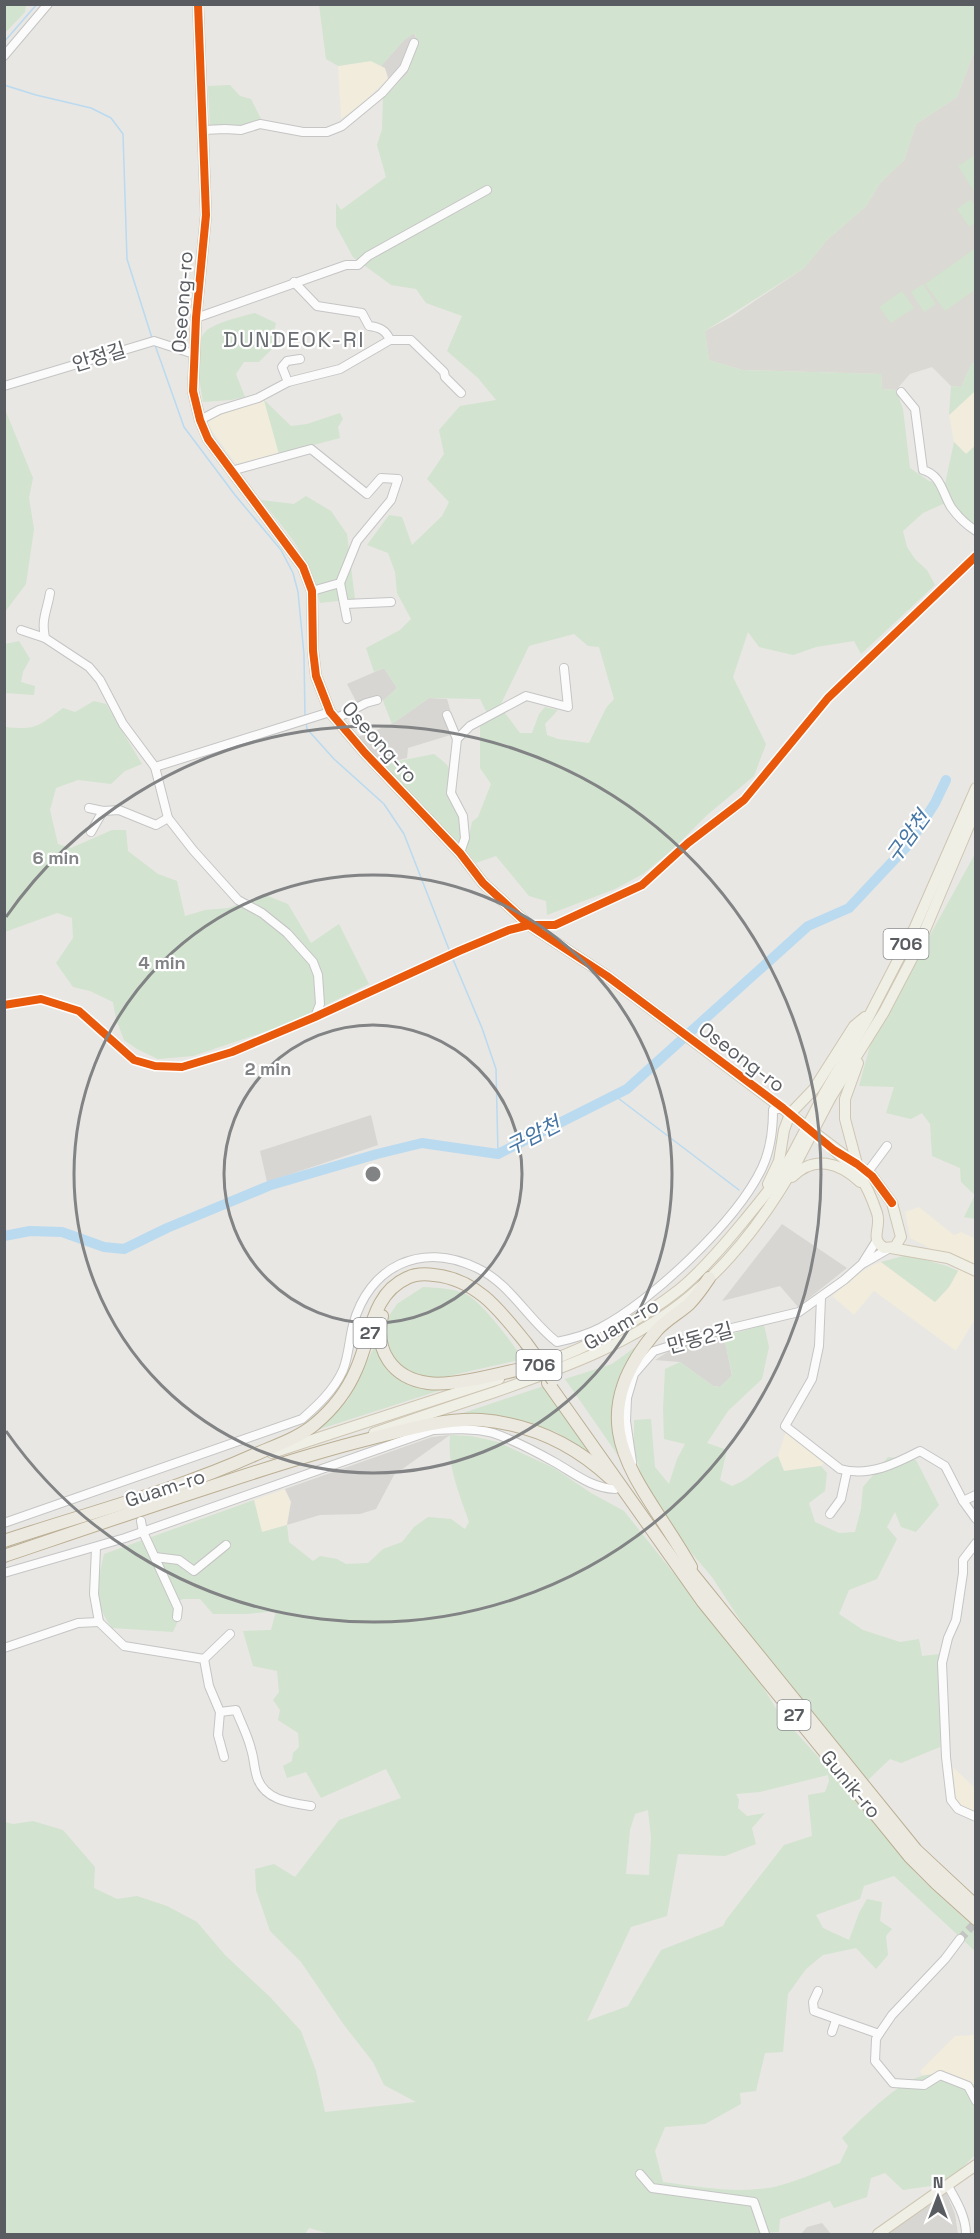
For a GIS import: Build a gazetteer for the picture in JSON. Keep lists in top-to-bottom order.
{
  "streets": {
    "highway": ["Guam-ro", "27", "Gunik-ro"],
    "main road": ["Oseong-ro", "706"],
    "street": ["안정길", "만동2길"]
  },
  "crossings": [
    ["Oseong-ro", "안정길"],
    ["Guam-ro", "27"],
    ["27", "Gunik-ro"]
  ],
  "districts": ["DUNDEOK-RI"],
  "water": ["구암천"],
  "north": "top",
  "rings": ["6 min", "4 min", "2 min"]
}
